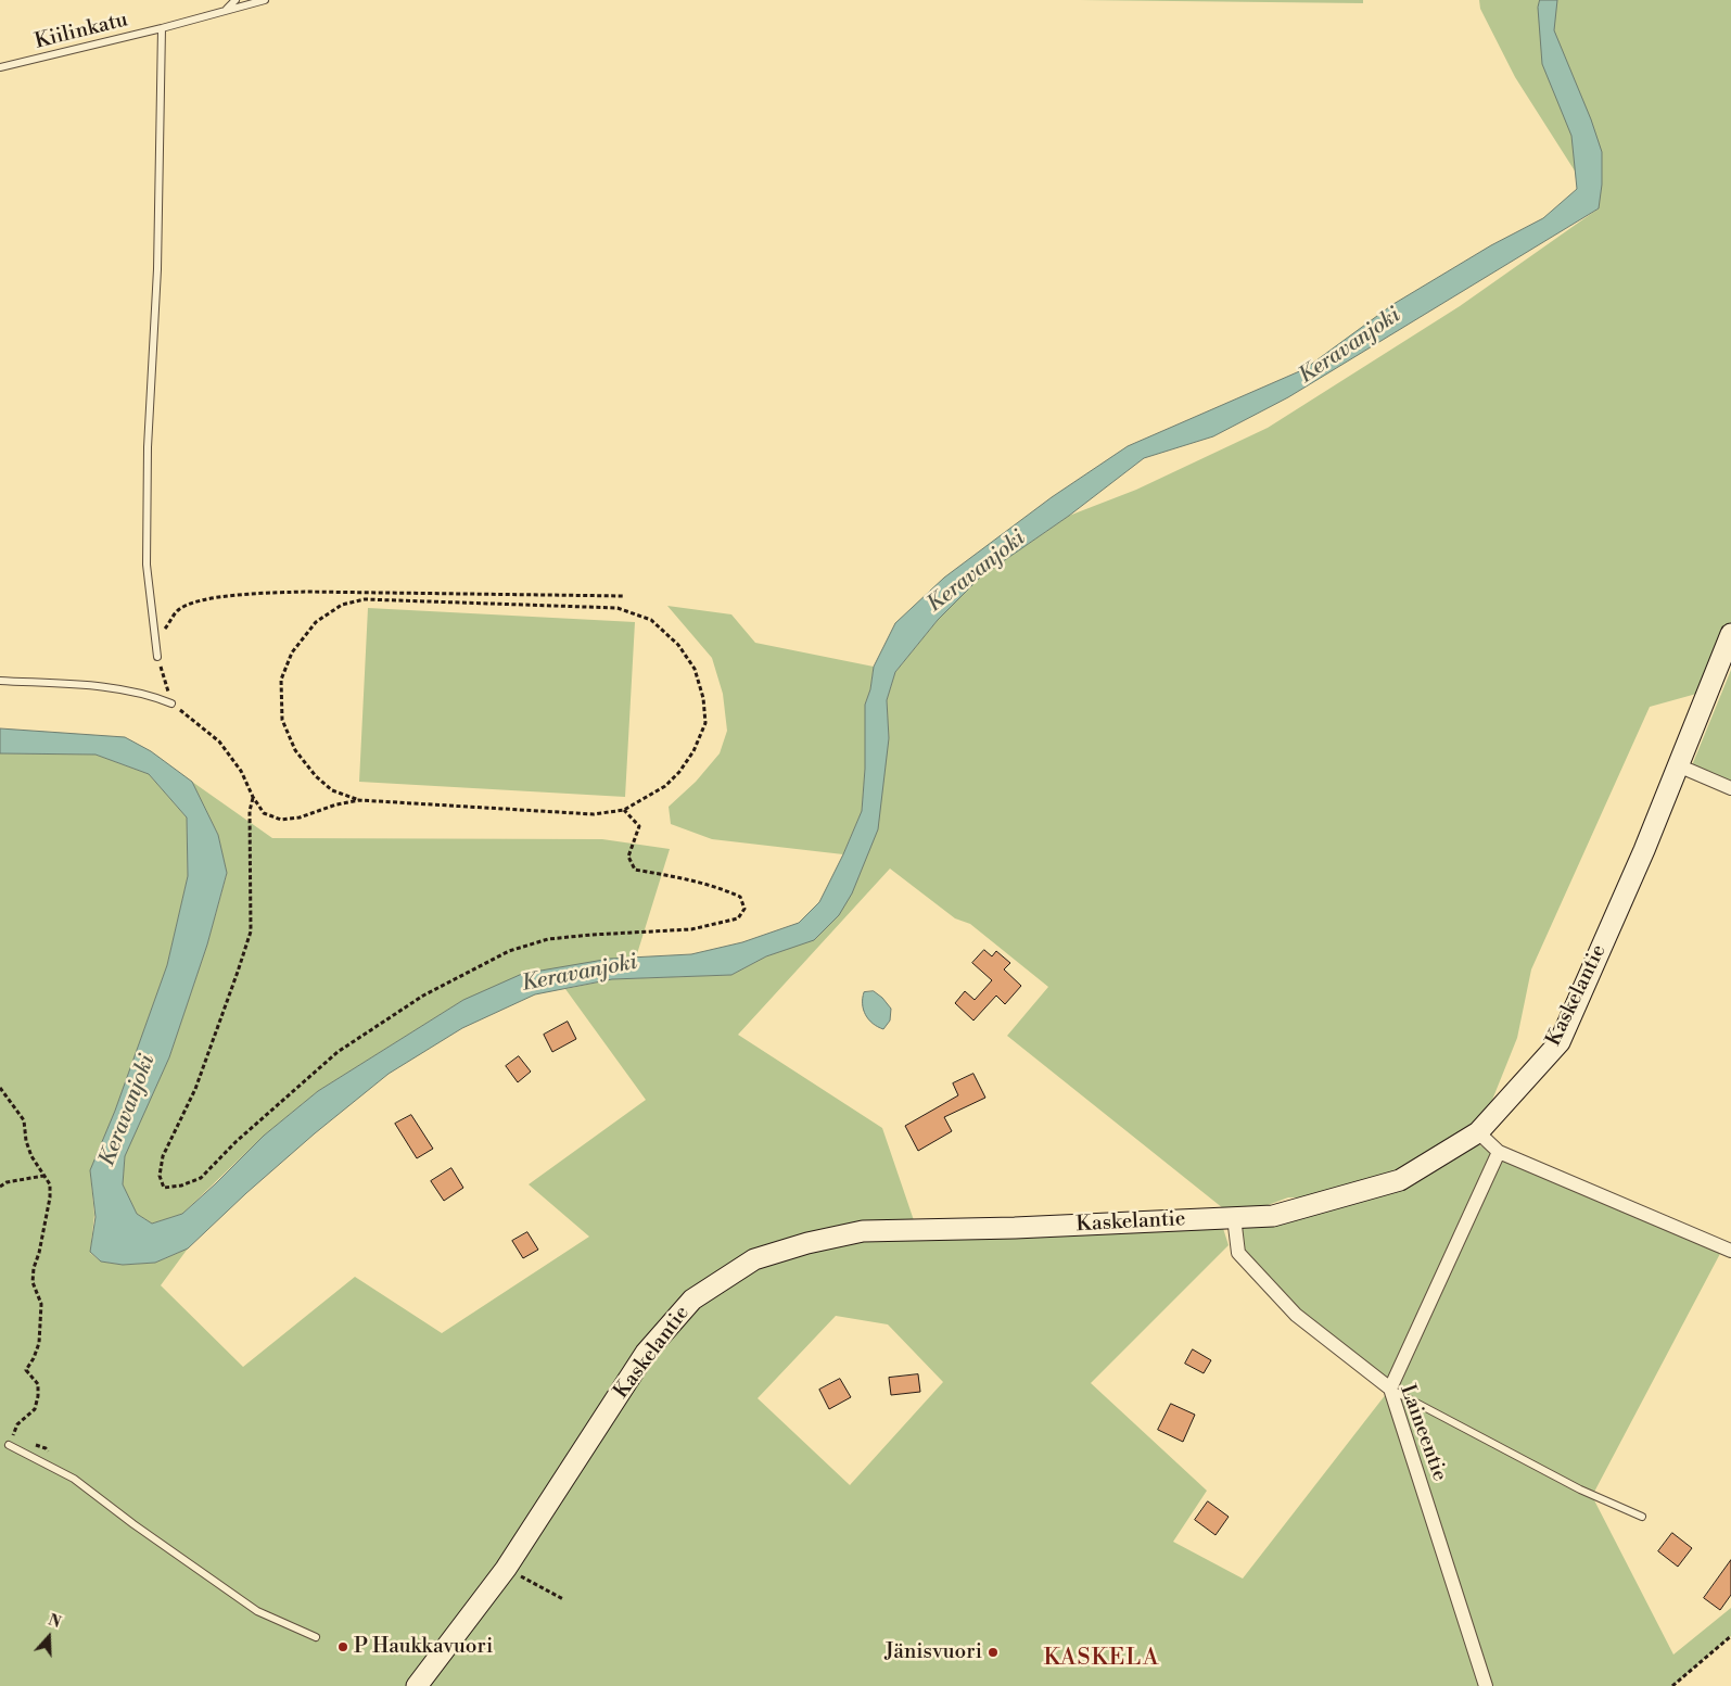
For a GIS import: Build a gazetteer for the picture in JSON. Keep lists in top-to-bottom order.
{
  "streets": {
    "street": ["Kaskelantie", "Laineentie"],
    "lane": ["Kiilinkatu"]
  },
  "crossings": [
    ["Kaskelantie", "Laineentie"]
  ],
  "districts": ["KASKELA"],
  "water": ["Keravanjoki"],
  "places": ["P Haukkavuori", "Jänisvuori"],
  "north": "top"
}
